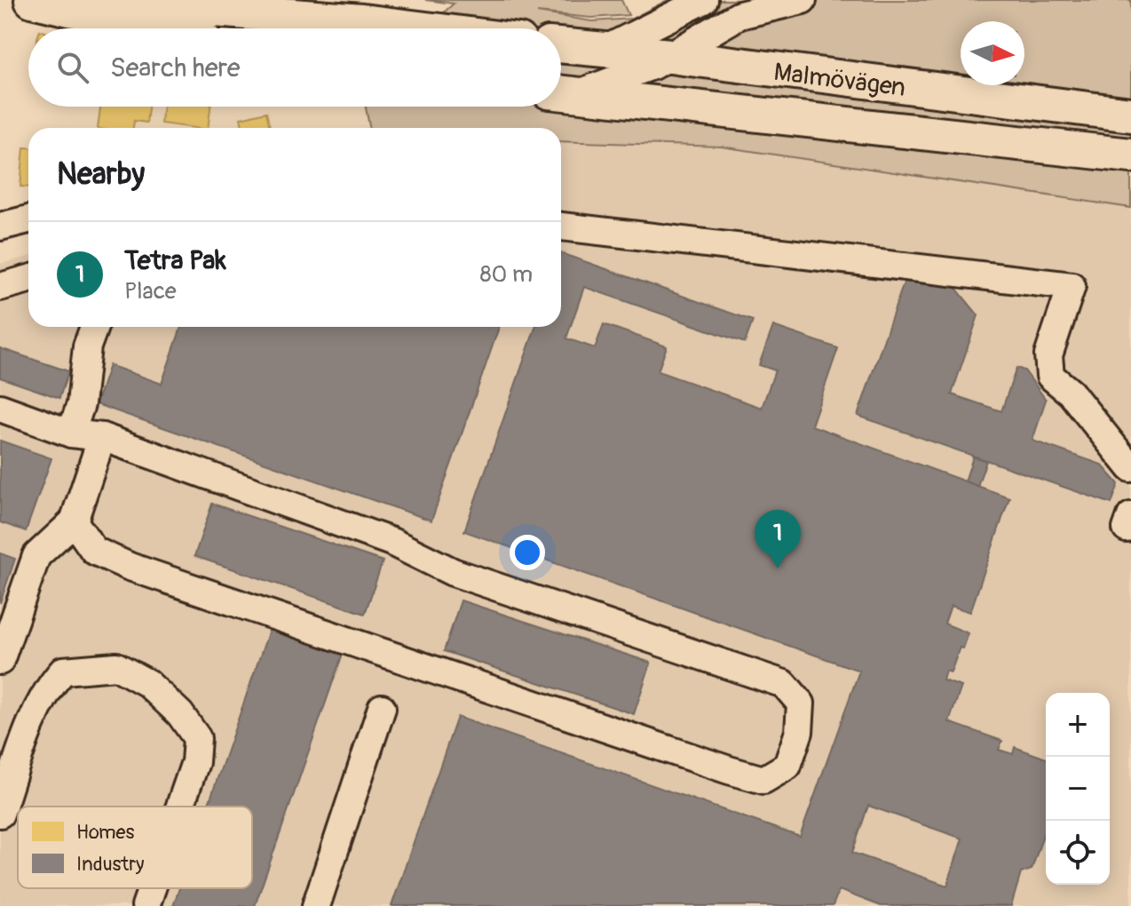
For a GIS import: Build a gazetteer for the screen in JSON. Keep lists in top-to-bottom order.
{
  "streets": {
    "main road": ["Malmövägen"]
  },
  "legend": ["Homes", "Industry"],
  "north": "right",
  "page": {
    "search": "Search here",
    "heading": "Nearby",
    "list": [
      {
        "mark": "1",
        "name": "Tetra Pak",
        "note": "Place",
        "value": "80 m"
      }
    ],
    "pins": "1",
    "map_buttons": ["+", "−"]
  }
}
